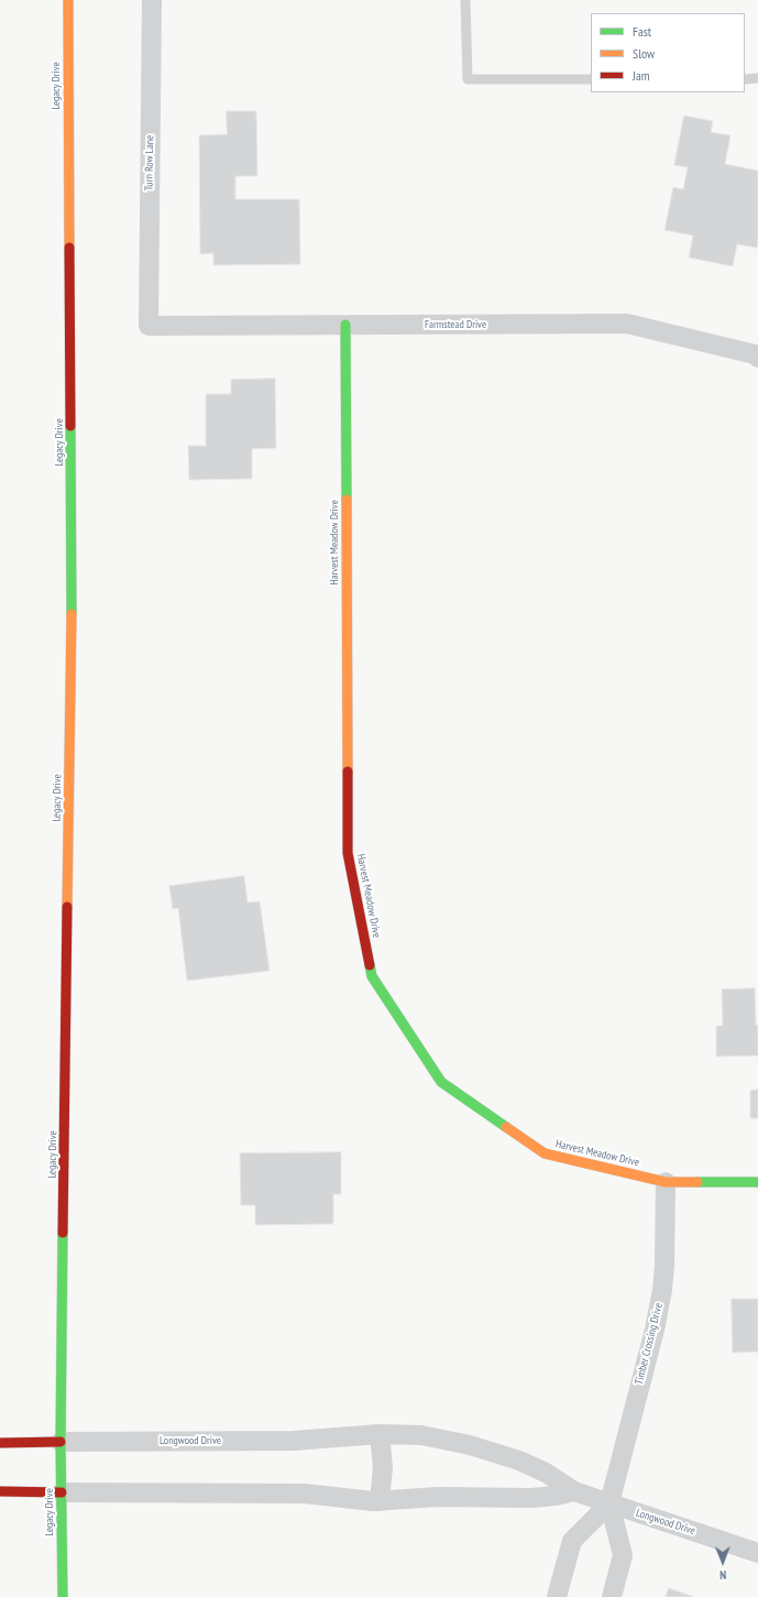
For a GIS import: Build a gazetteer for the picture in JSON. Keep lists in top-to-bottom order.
{
  "streets": {
    "main road": ["Legacy Drive", "Harvest Meadow Drive", "Longwood Drive"],
    "street": ["Turn Row Lane", "Farmstead Drive", "Timber Crossing Drive"]
  },
  "crossings": [
    ["Legacy Drive", "Longwood Drive"],
    ["Turn Row Lane", "Farmstead Drive"],
    ["Farmstead Drive", "Harvest Meadow Drive"],
    ["Harvest Meadow Drive", "Timber Crossing Drive"],
    ["Timber Crossing Drive", "Longwood Drive"]
  ],
  "legend": ["Fast", "Slow", "Jam"],
  "north": "bottom"
}
